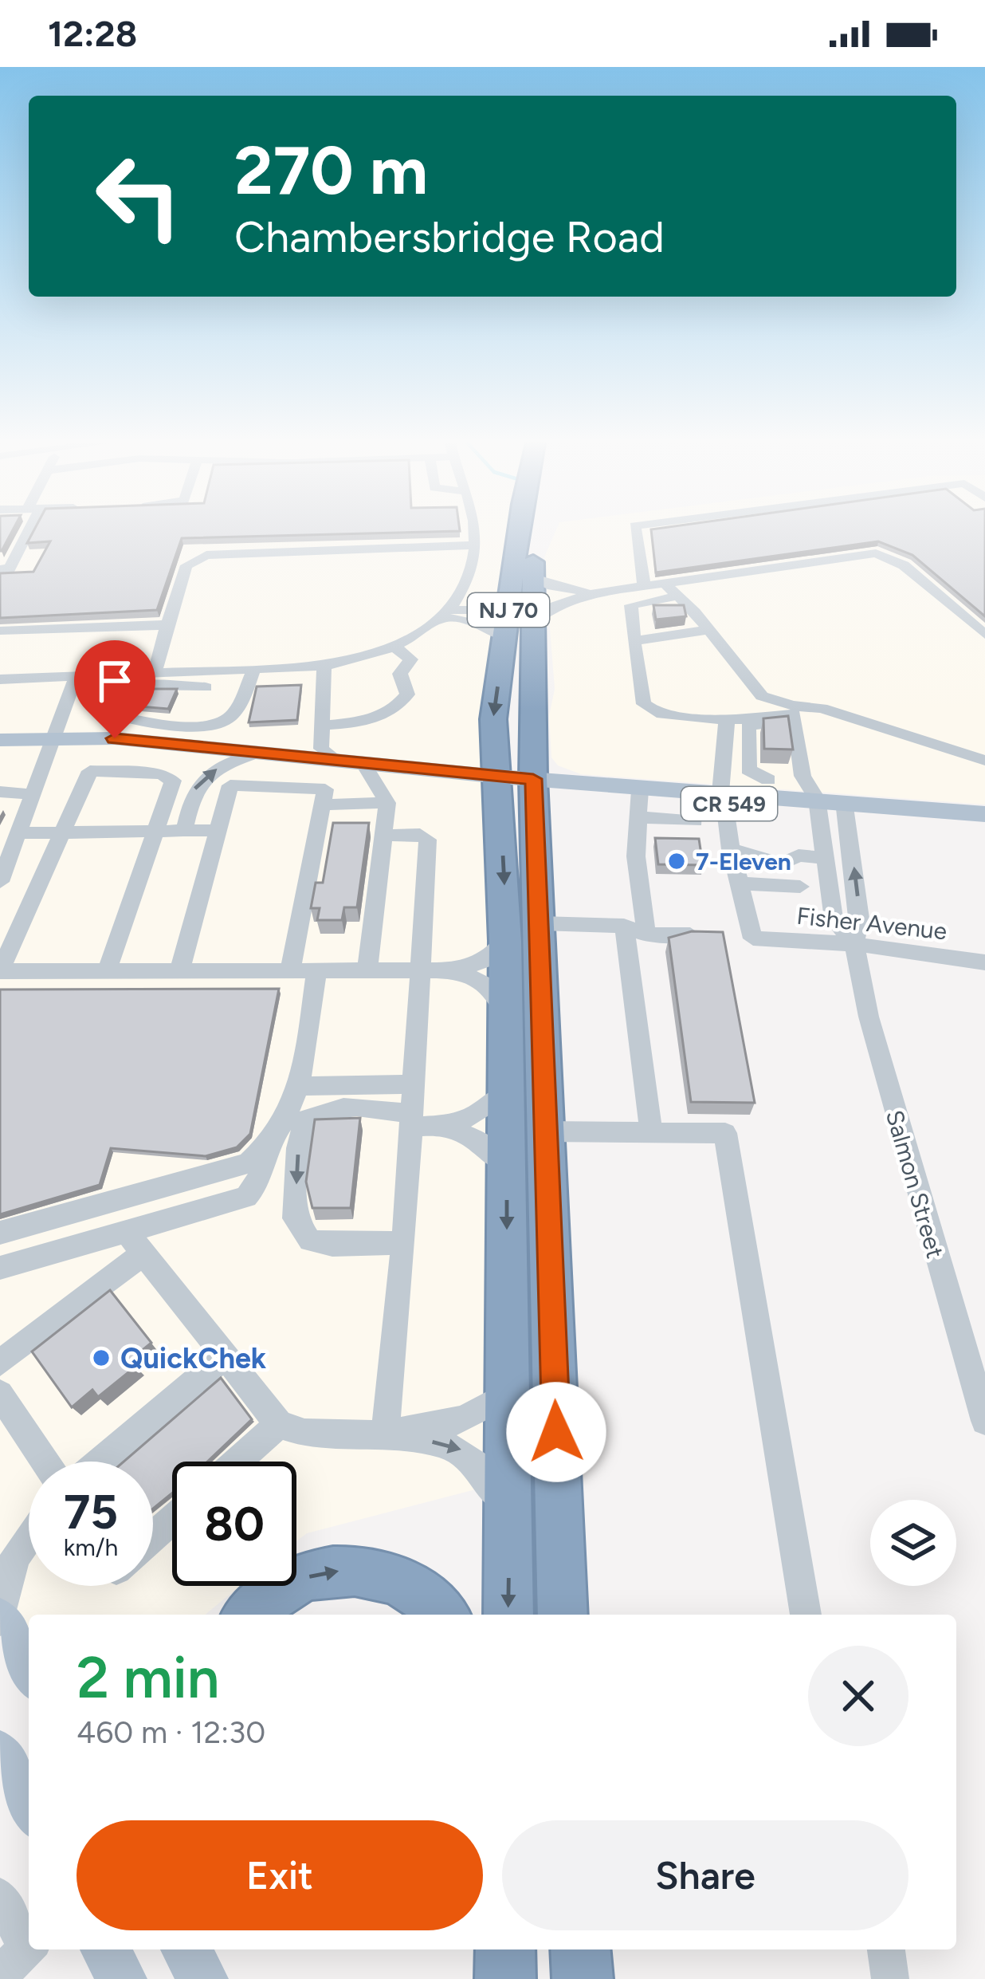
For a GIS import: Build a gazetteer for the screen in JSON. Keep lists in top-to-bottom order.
{
  "streets": {
    "highway": ["NJ 70"],
    "main road": ["CR 549"],
    "street": ["Fisher Avenue", "Salmon Street"]
  },
  "crossings": [
    ["NJ 70", "CR 549"],
    ["CR 549", "Salmon Street"],
    ["Fisher Avenue", "Salmon Street"]
  ],
  "places": ["7-Eleven", "QuickChek"],
  "page": {
    "status": "12:28",
    "turn": ["270 m", "Chambersbridge Road"],
    "speed": "75 km/h",
    "limit": "80",
    "heading": ["2 min", "460 m · 12:30"],
    "buttons": ["Exit", "Share"]
  }
}
